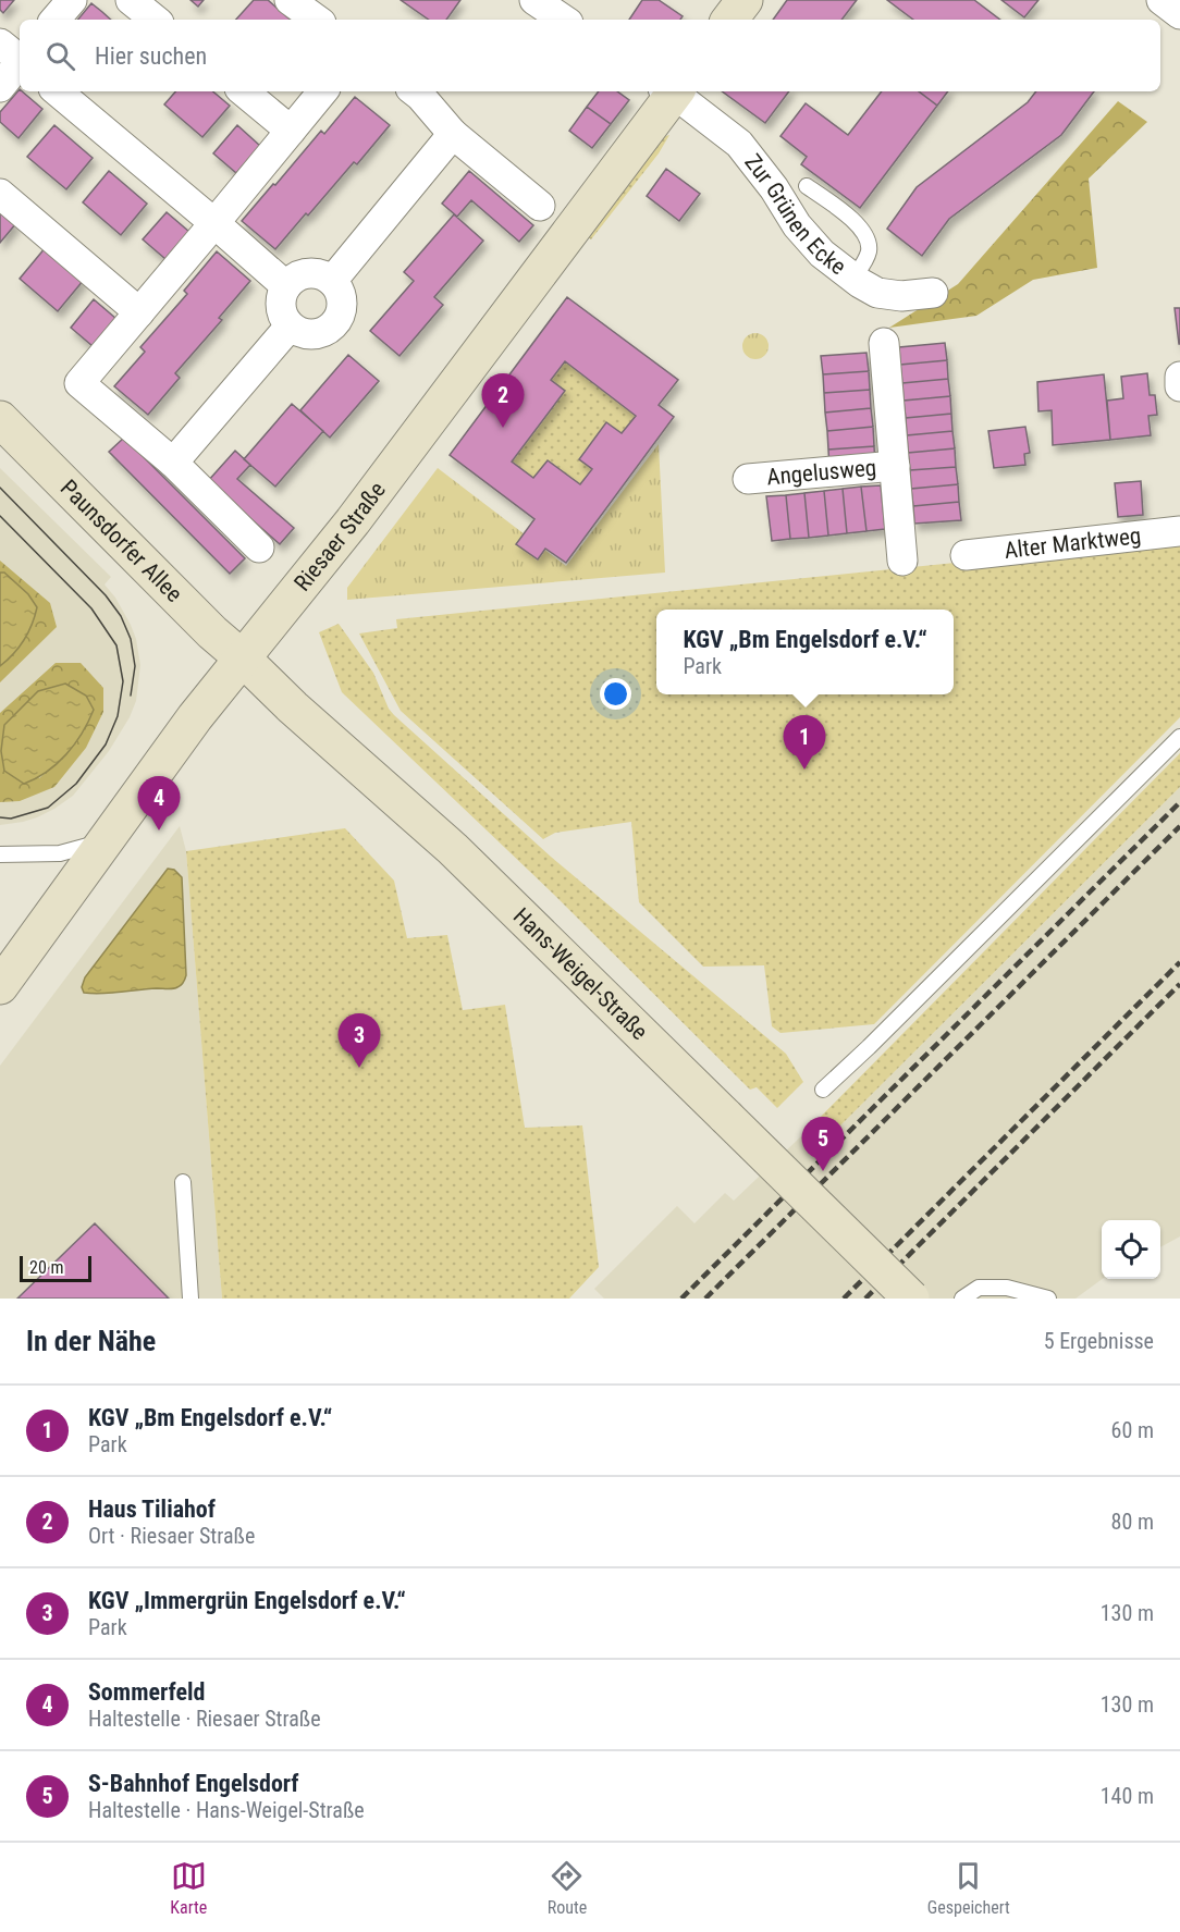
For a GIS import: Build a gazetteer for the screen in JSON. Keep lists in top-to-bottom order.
{
  "streets": {
    "main road": ["Riesaer Straße", "Paunsdorfer Allee", "Hans-Weigel-Straße"],
    "street": ["Zur Grünen Ecke", "Angelusweg", "Alter Marktweg"]
  },
  "crossings": [
    ["Riesaer Straße", "Paunsdorfer Allee"],
    ["Riesaer Straße", "Hans-Weigel-Straße"],
    ["Paunsdorfer Allee", "Hans-Weigel-Straße"]
  ],
  "scale_bar": "20 m",
  "page": {
    "search": "Hier suchen",
    "pins": [
      "2",
      "1",
      "4",
      "3",
      "5"
    ],
    "popup": ["KGV „Bm Engelsdorf e.V.“", "Park"],
    "scale": "20 m",
    "heading": ["In der Nähe", "5 Ergebnisse"],
    "list": [
      {
        "mark": "1",
        "name": "KGV „Bm Engelsdorf e.V.“",
        "note": "Park",
        "value": "60 m"
      },
      {
        "mark": "2",
        "name": "Haus Tiliahof",
        "note": "Ort · Riesaer Straße",
        "value": "80 m"
      },
      {
        "mark": "3",
        "name": "KGV „Immergrün Engelsdorf e.V.“",
        "note": "Park",
        "value": "130 m"
      },
      {
        "mark": "4",
        "name": "Sommerfeld",
        "note": "Haltestelle · Riesaer Straße",
        "value": "130 m"
      },
      {
        "mark": "5",
        "name": "S-Bahnhof Engelsdorf",
        "note": "Haltestelle · Hans-Weigel-Straße",
        "value": "140 m"
      }
    ],
    "nav": ["Karte", "Route", "Gespeichert"]
  }
}
